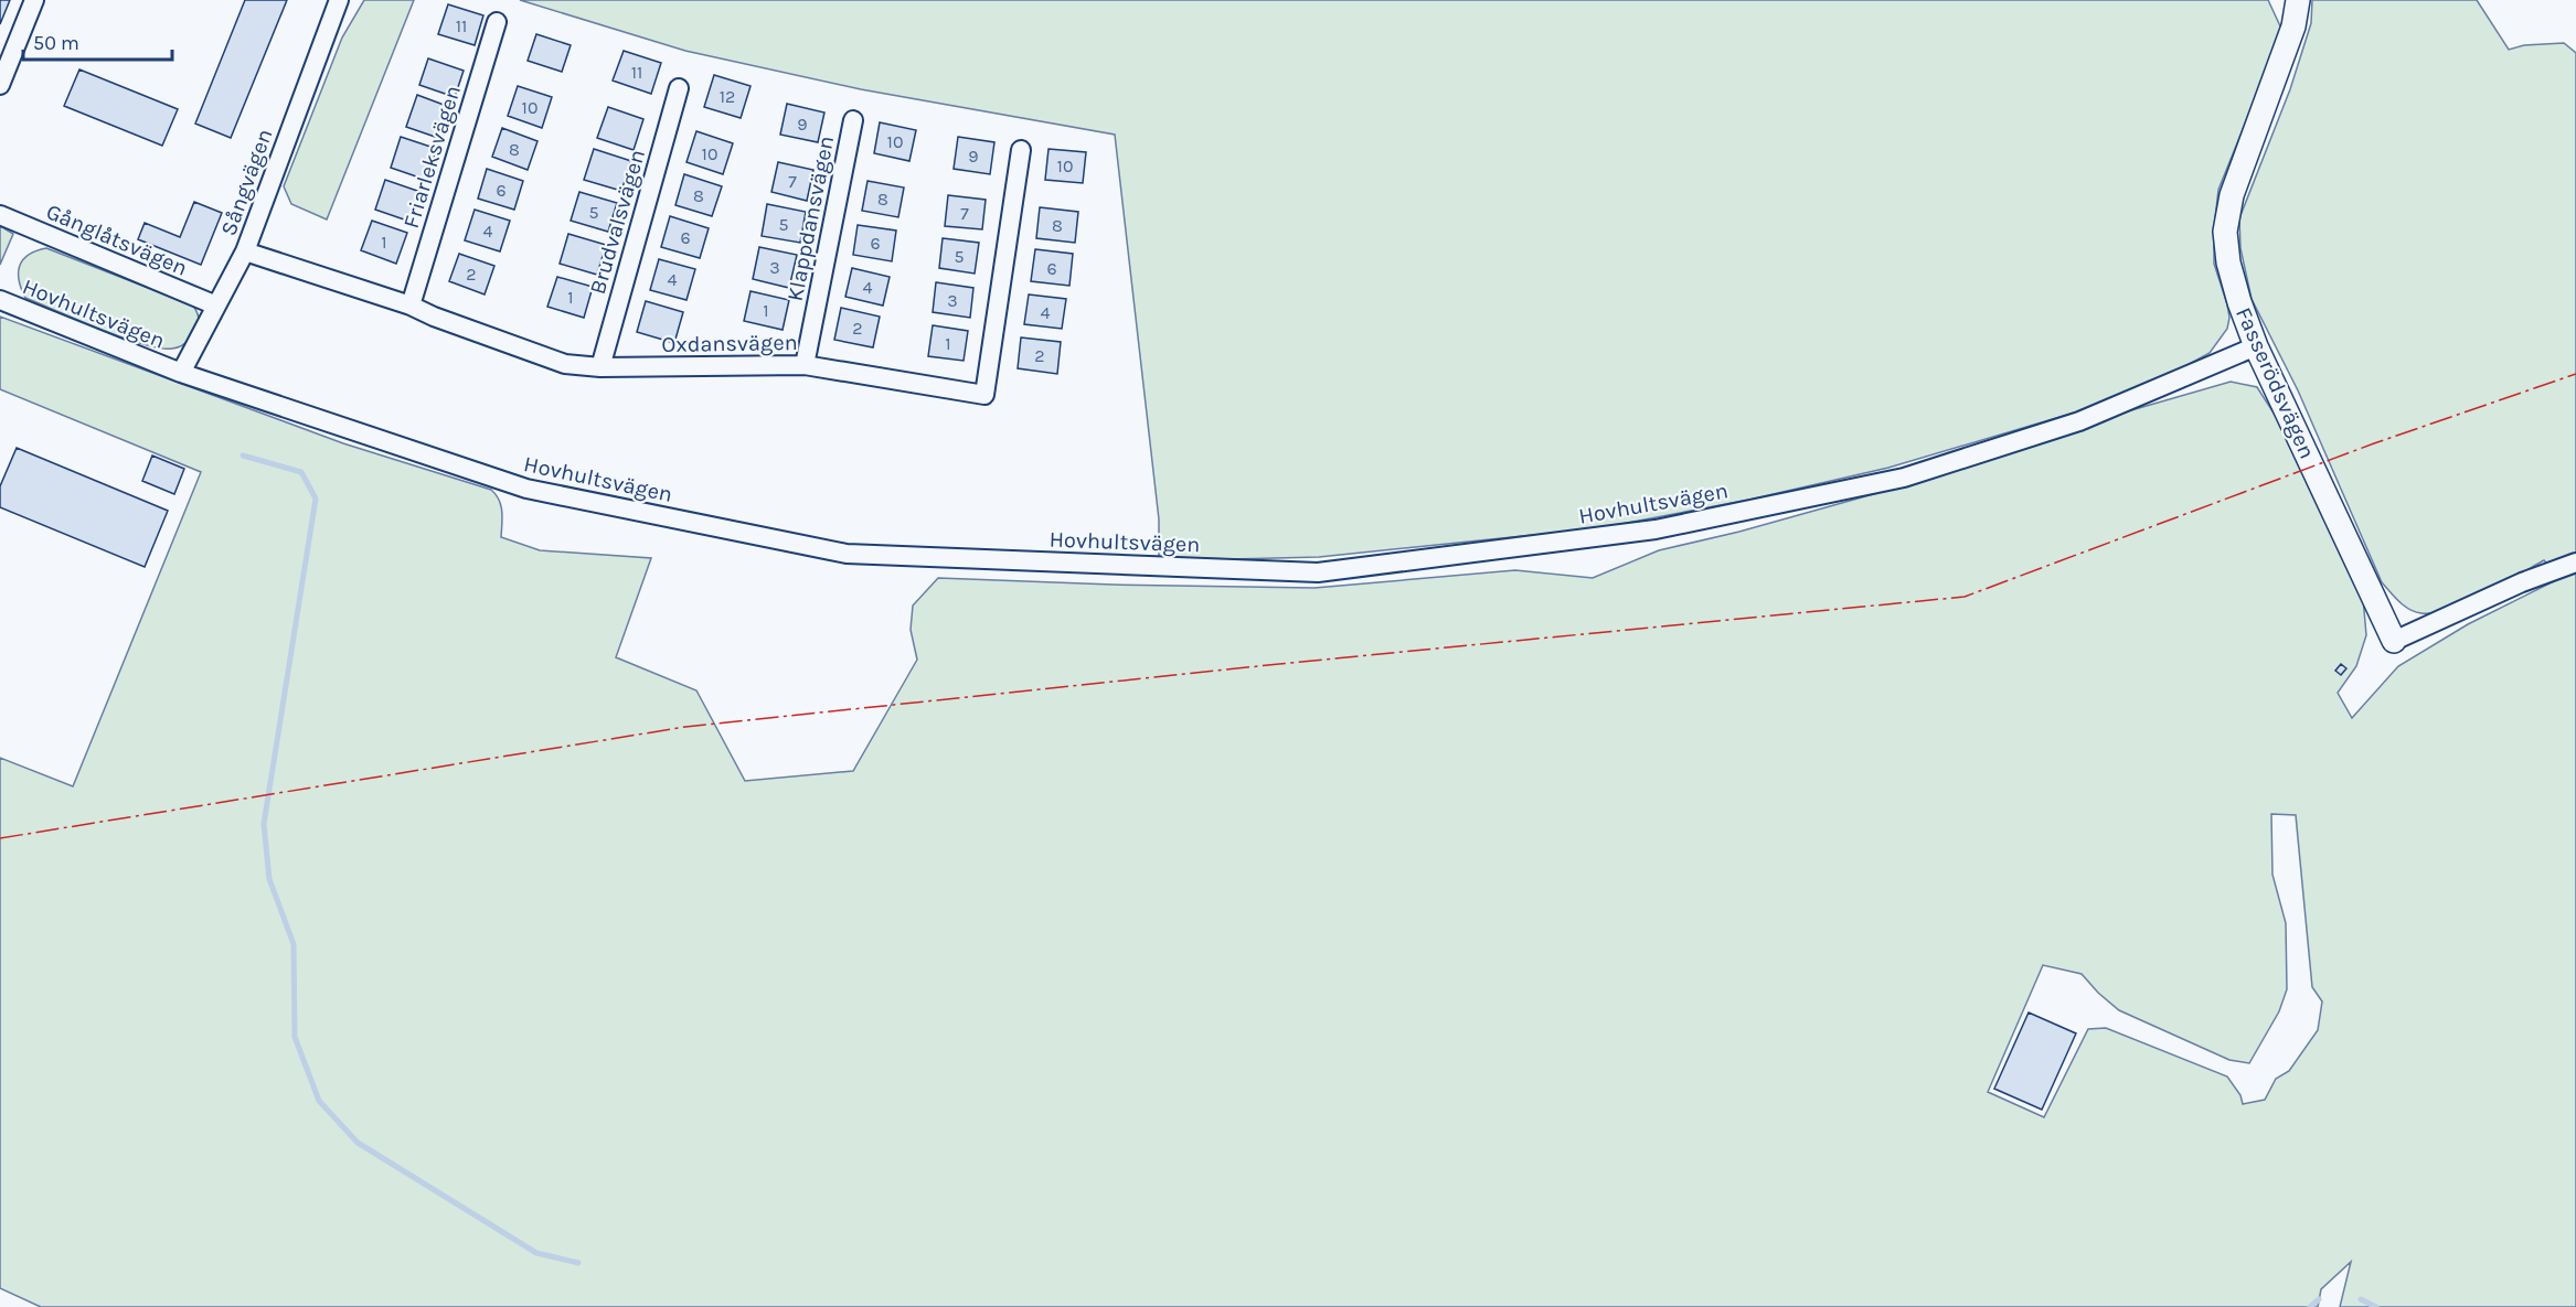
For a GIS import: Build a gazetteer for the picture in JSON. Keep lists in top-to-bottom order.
{
  "streets": {
    "street": [
      "Friarleksvägen",
      "Sångvägen",
      "Klappdansvägen",
      "Brudvalsvägen",
      "Gånglåtsvägen",
      "Hovhultsvägen",
      "Oxdansvägen",
      "Fasserödsvägen"
    ]
  },
  "crossings": [
    ["Friarleksvägen", "Oxdansvägen"],
    ["Sångvägen", "Gånglåtsvägen"],
    ["Sångvägen", "Hovhultsvägen"],
    ["Sångvägen", "Oxdansvägen"],
    ["Klappdansvägen", "Oxdansvägen"],
    ["Brudvalsvägen", "Oxdansvägen"],
    ["Hovhultsvägen", "Fasserödsvägen"]
  ],
  "house_numbers": [
    "11",
    "11",
    "12",
    "10",
    "9",
    "10",
    "8",
    "10",
    "9",
    "10",
    "7",
    "6",
    "8",
    "8",
    "5",
    "7",
    "5",
    "8",
    "4",
    "6",
    "1",
    "6",
    "5",
    "3",
    "6",
    "2",
    "4",
    "4",
    "1",
    "3",
    "1",
    "4",
    "2",
    "1",
    "2"
  ],
  "scale_bar": "50 m"
}
